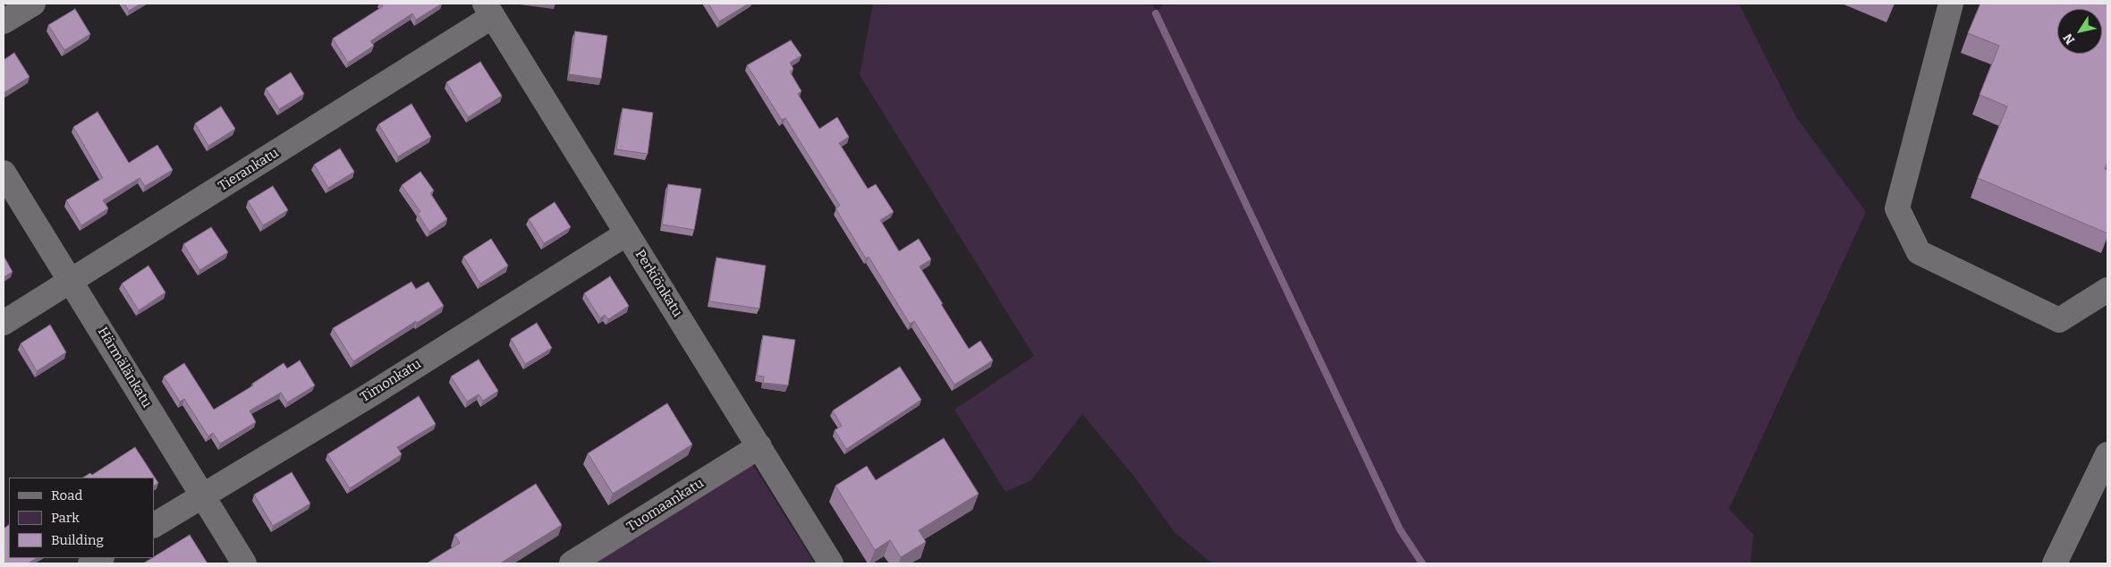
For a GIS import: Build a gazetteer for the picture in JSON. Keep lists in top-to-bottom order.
{
  "streets": {
    "street": [
      "Tierankatu",
      "Perkiönkatu",
      "Härmälänkatu",
      "Timonkatu",
      "Tuomaankatu"
    ]
  },
  "crossings": [
    ["Tierankatu", "Perkiönkatu"],
    ["Tierankatu", "Härmälänkatu"],
    ["Perkiönkatu", "Timonkatu"],
    ["Perkiönkatu", "Tuomaankatu"],
    ["Härmälänkatu", "Timonkatu"]
  ],
  "legend": ["Road", "Park", "Building"],
  "north": "bottom left"
}
